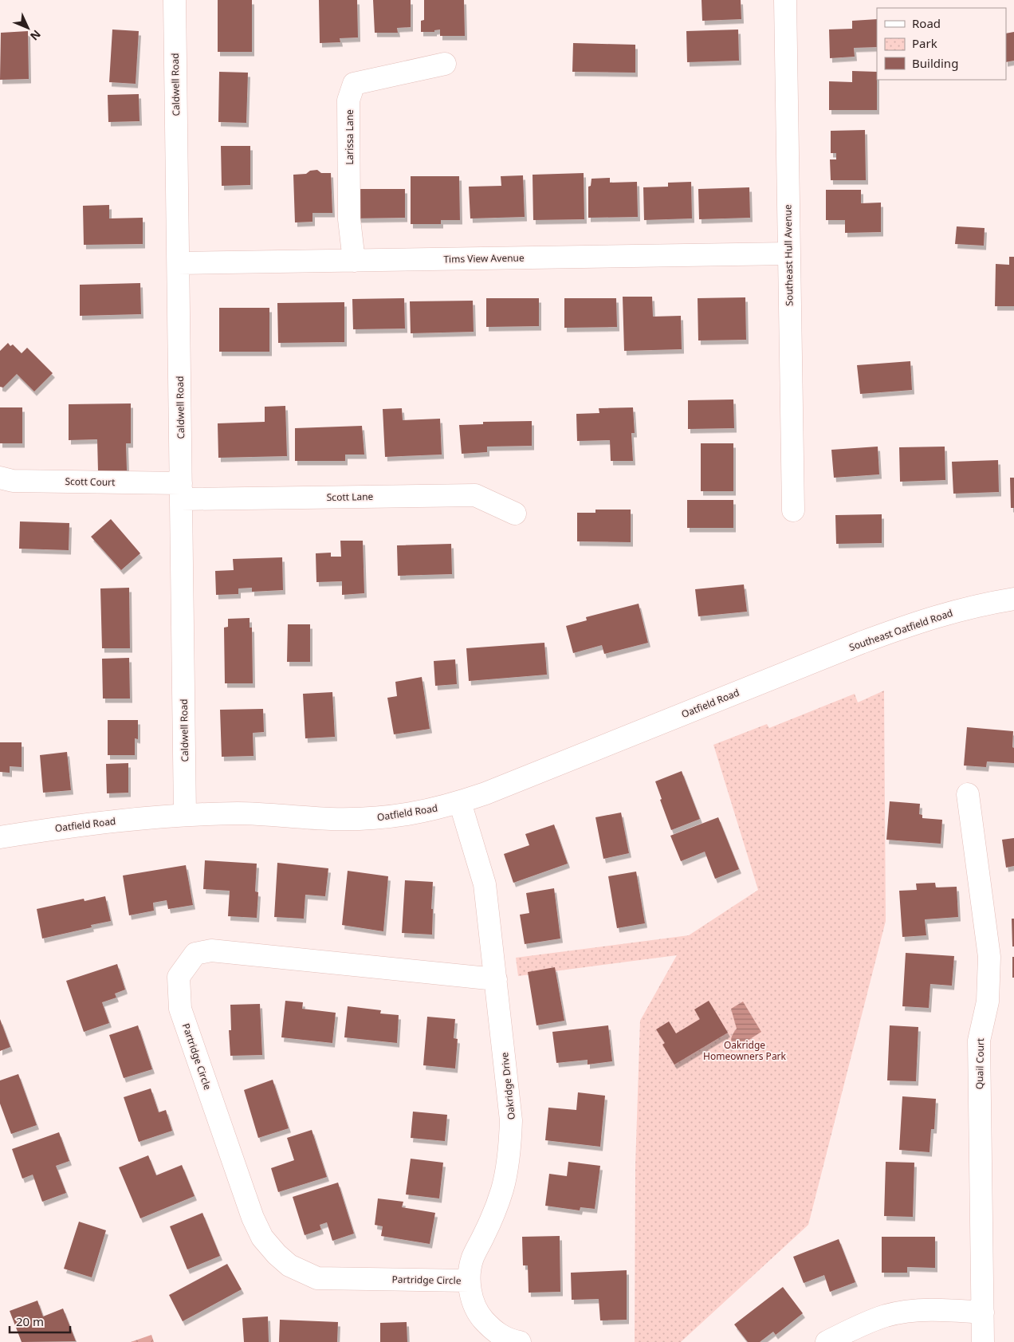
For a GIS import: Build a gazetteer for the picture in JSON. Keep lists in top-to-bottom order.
{
  "streets": {
    "street": [
      "Caldwell Road",
      "Larissa Lane",
      "Southeast Hull Avenue",
      "Tims View Avenue",
      "Scott Court",
      "Scott Lane",
      "Southeast Oatfield Road",
      "Oatfield Road",
      "Partridge Circle",
      "Quail Court",
      "Oakridge Drive"
    ]
  },
  "crossings": [
    ["Caldwell Road", "Tims View Avenue"],
    ["Caldwell Road", "Scott Court"],
    ["Caldwell Road", "Scott Lane"],
    ["Caldwell Road", "Oatfield Road"],
    ["Larissa Lane", "Tims View Avenue"],
    ["Southeast Hull Avenue", "Tims View Avenue"],
    ["Scott Court", "Scott Lane"],
    ["Southeast Oatfield Road", "Oatfield Road"],
    ["Oatfield Road", "Oakridge Drive"],
    ["Partridge Circle", "Oakridge Drive"]
  ],
  "parks": ["Oakridge Homeowners Park"],
  "legend": ["Road", "Park", "Building"],
  "scale_bar": "20 m",
  "north": "bottom right"
}
